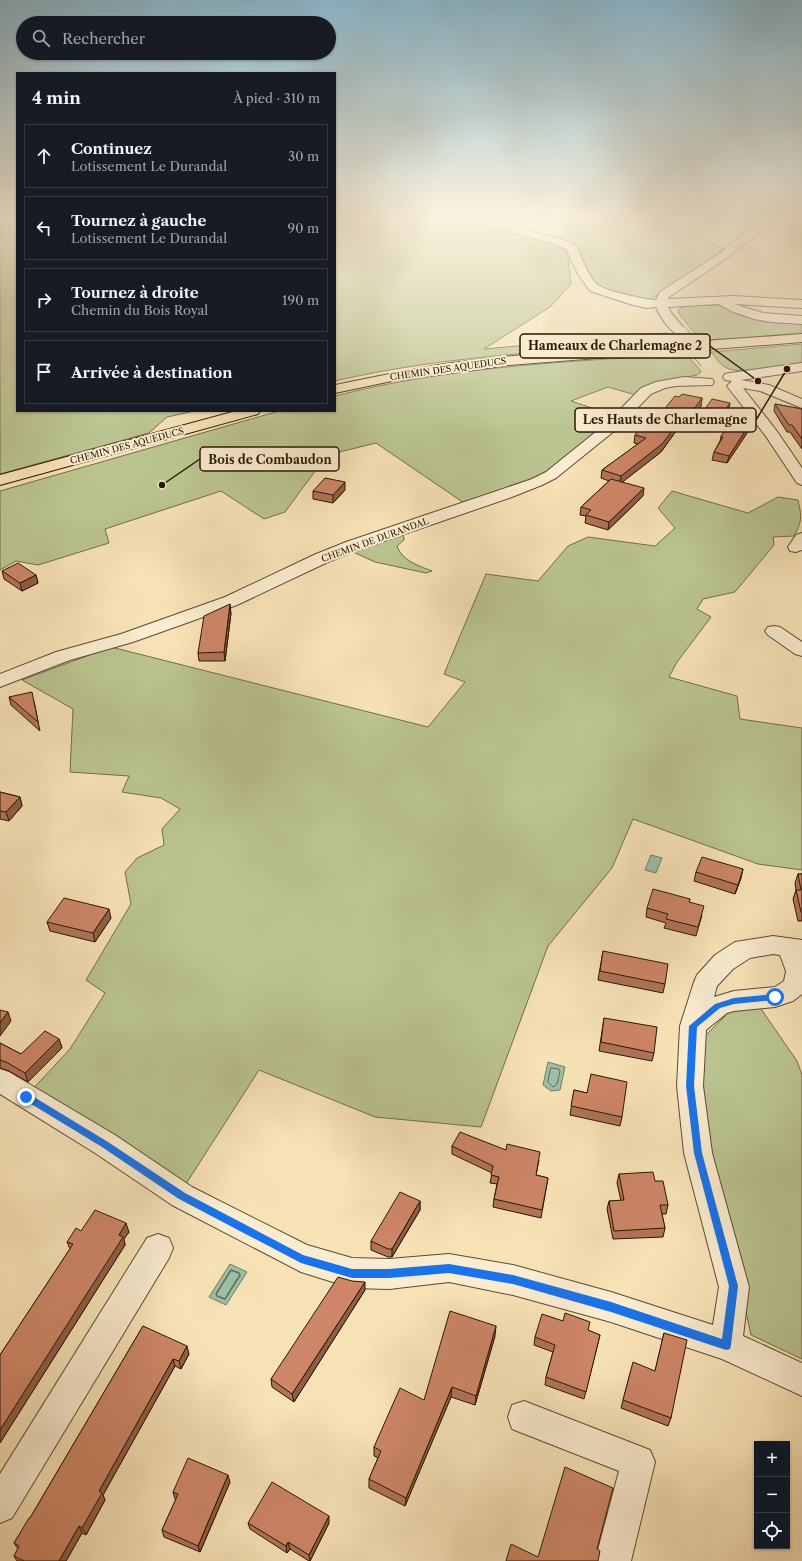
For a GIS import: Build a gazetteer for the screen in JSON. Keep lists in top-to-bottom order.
{
  "streets": {
    "main road": ["CHEMIN DES AQUEDUCS"],
    "street": ["CHEMIN DE DURANDAL"]
  },
  "places": ["Les Hauts de Charlemagne", "Hameaux de Charlemagne 2", "Bois de Combaudon"],
  "page": {
    "search": "Rechercher",
    "heading": ["4 min", "À pied · 310 m"],
    "list": [
      ["Continuez", "Lotissement Le Durandal", "30 m"],
      ["Tournez à gauche", "Lotissement Le Durandal", "90 m"],
      ["Tournez à droite", "Chemin du Bois Royal", "190 m"],
      "Arrivée à destination"
    ],
    "map_buttons": ["+", "−"]
  }
}
